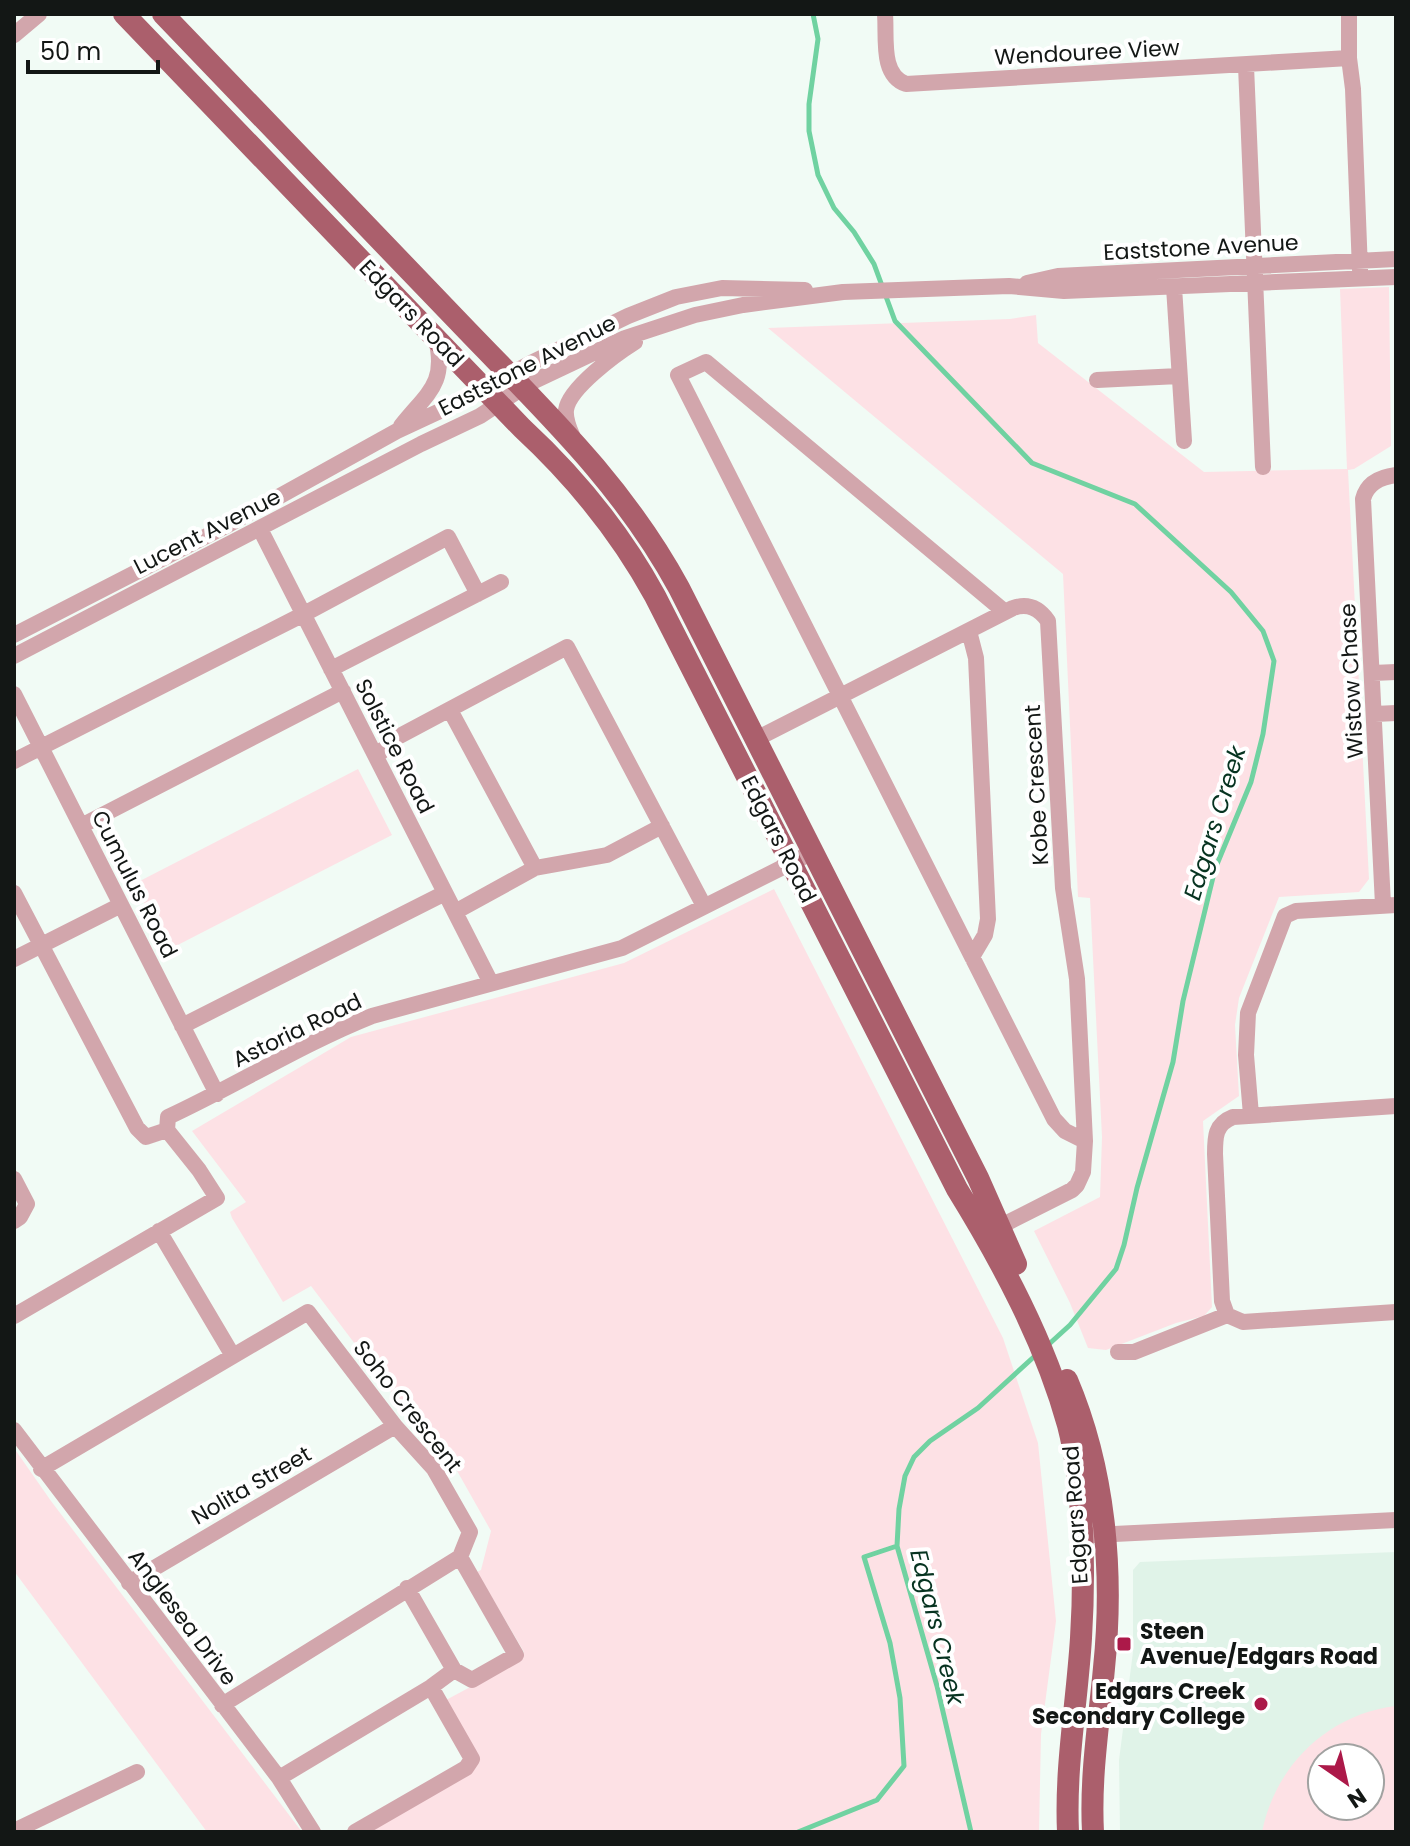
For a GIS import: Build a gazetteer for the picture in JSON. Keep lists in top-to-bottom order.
{
  "streets": {
    "main road": ["Edgars Road"],
    "street": [
      "Wendouree View",
      "Eaststone Avenue",
      "Lucent Avenue",
      "Wistow Chase",
      "Solstice Road",
      "Kobe Crescent",
      "Cumulus Road",
      "Astoria Road",
      "Soho Crescent",
      "Nolita Street",
      "Anglesea Drive"
    ]
  },
  "crossings": [
    ["Eaststone Avenue", "Edgars Road"],
    ["Eaststone Avenue", "Lucent Avenue"],
    ["Edgars Road", "Kobe Crescent"],
    ["Edgars Road", "Astoria Road"],
    ["Lucent Avenue", "Solstice Road"],
    ["Solstice Road", "Astoria Road"],
    ["Cumulus Road", "Astoria Road"],
    ["Soho Crescent", "Nolita Street"],
    ["Soho Crescent", "Anglesea Drive"],
    ["Nolita Street", "Anglesea Drive"]
  ],
  "water": ["Edgars Creek"],
  "places": {
    "transit": ["Steen Avenue/Edgars Road"],
    "other": ["Edgars Creek Secondary College"]
  },
  "scale_bar": "50 m",
  "north": "bottom right"
}
